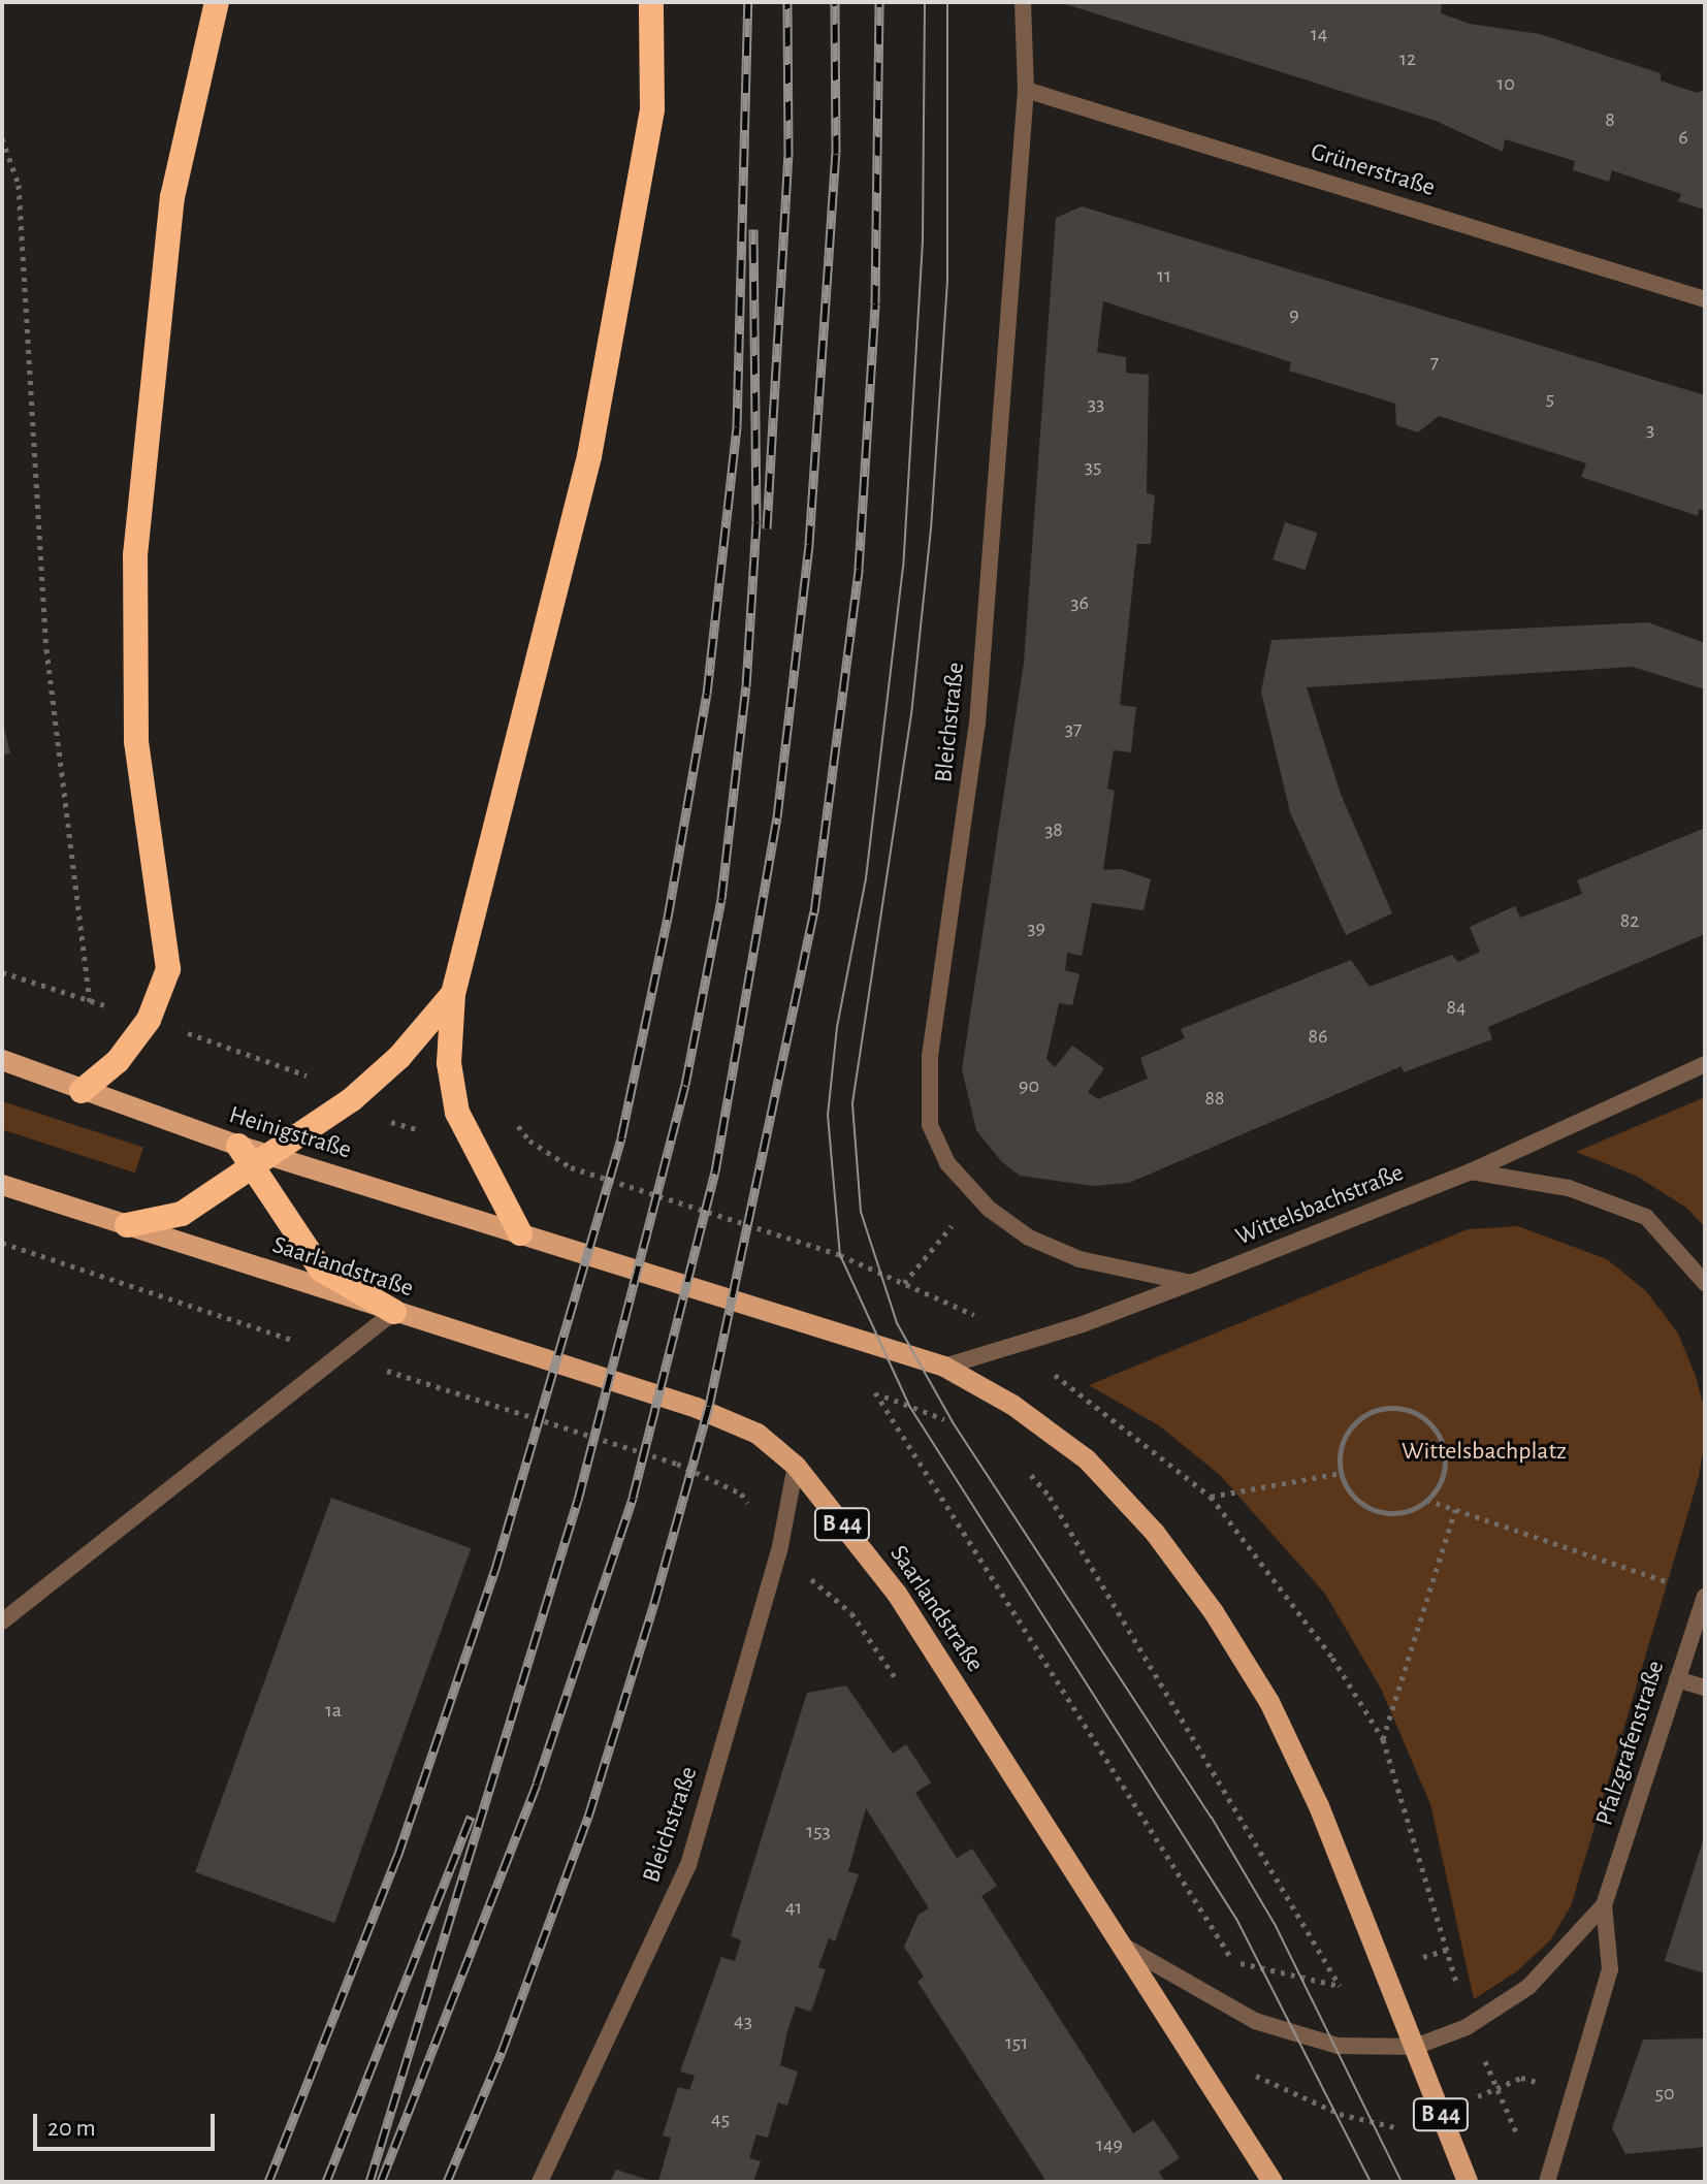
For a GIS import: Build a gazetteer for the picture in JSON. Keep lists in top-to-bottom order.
{
  "streets": {
    "main road": ["Heinigstraße", "Saarlandstraße", "B 44"],
    "street": [
      "Grünerstraße",
      "Bleichstraße",
      "Wittelsbachstraße",
      "Pfalzgrafenstraße"
    ]
  },
  "crossings": [
    ["Grünerstraße", "Bleichstraße"],
    ["Bleichstraße", "Wittelsbachstraße"],
    ["Bleichstraße", "Saarlandstraße"],
    ["Heinigstraße", "Wittelsbachstraße"],
    ["Heinigstraße", "B 44"],
    ["Wittelsbachstraße", "B 44"],
    ["Saarlandstraße", "Pfalzgrafenstraße"],
    ["B 44", "Pfalzgrafenstraße"]
  ],
  "parks": ["Wittelsbachplatz"],
  "house_numbers": [
    "14",
    "12",
    "10",
    "8",
    "6",
    "11",
    "9",
    "7",
    "5",
    "33",
    "3",
    "35",
    "36",
    "37",
    "38",
    "82",
    "39",
    "84",
    "86",
    "90",
    "88",
    "1a",
    "153",
    "41",
    "43",
    "151",
    "50",
    "45",
    "149"
  ],
  "scale_bar": "20 m"
}
